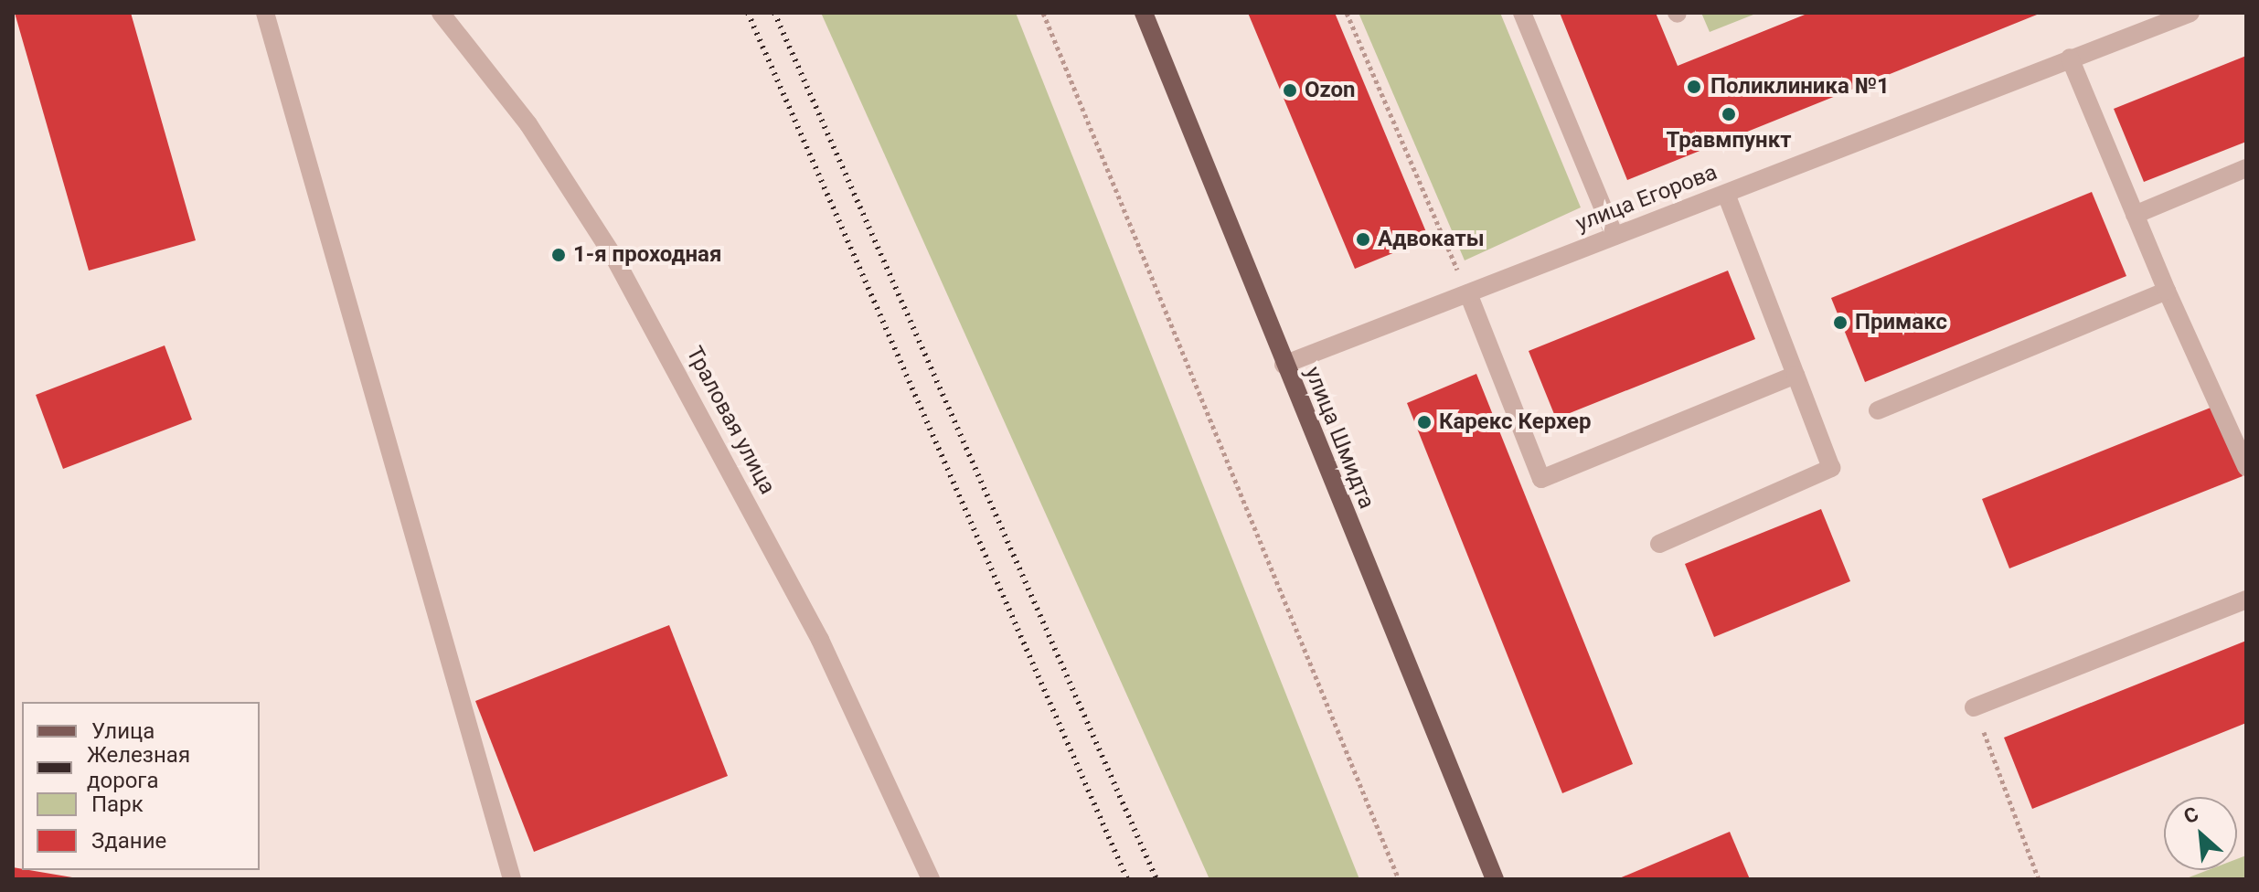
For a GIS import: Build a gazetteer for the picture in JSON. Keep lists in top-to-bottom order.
{
  "streets": {
    "main road": ["улица Шмидта"],
    "street": ["улица Егорова", "Траловая улица"]
  },
  "crossings": [
    ["улица Егорова", "улица Шмидта"]
  ],
  "places": [
    "Поликлиника №1",
    "Ozon",
    "Травмпункт",
    "Адвокаты",
    "1-я проходная",
    "Примакс",
    "Карекс Керхер"
  ],
  "legend": [
    "Улица",
    "Железная дорога",
    "Парк",
    "Здание"
  ],
  "north": "top left"
}
